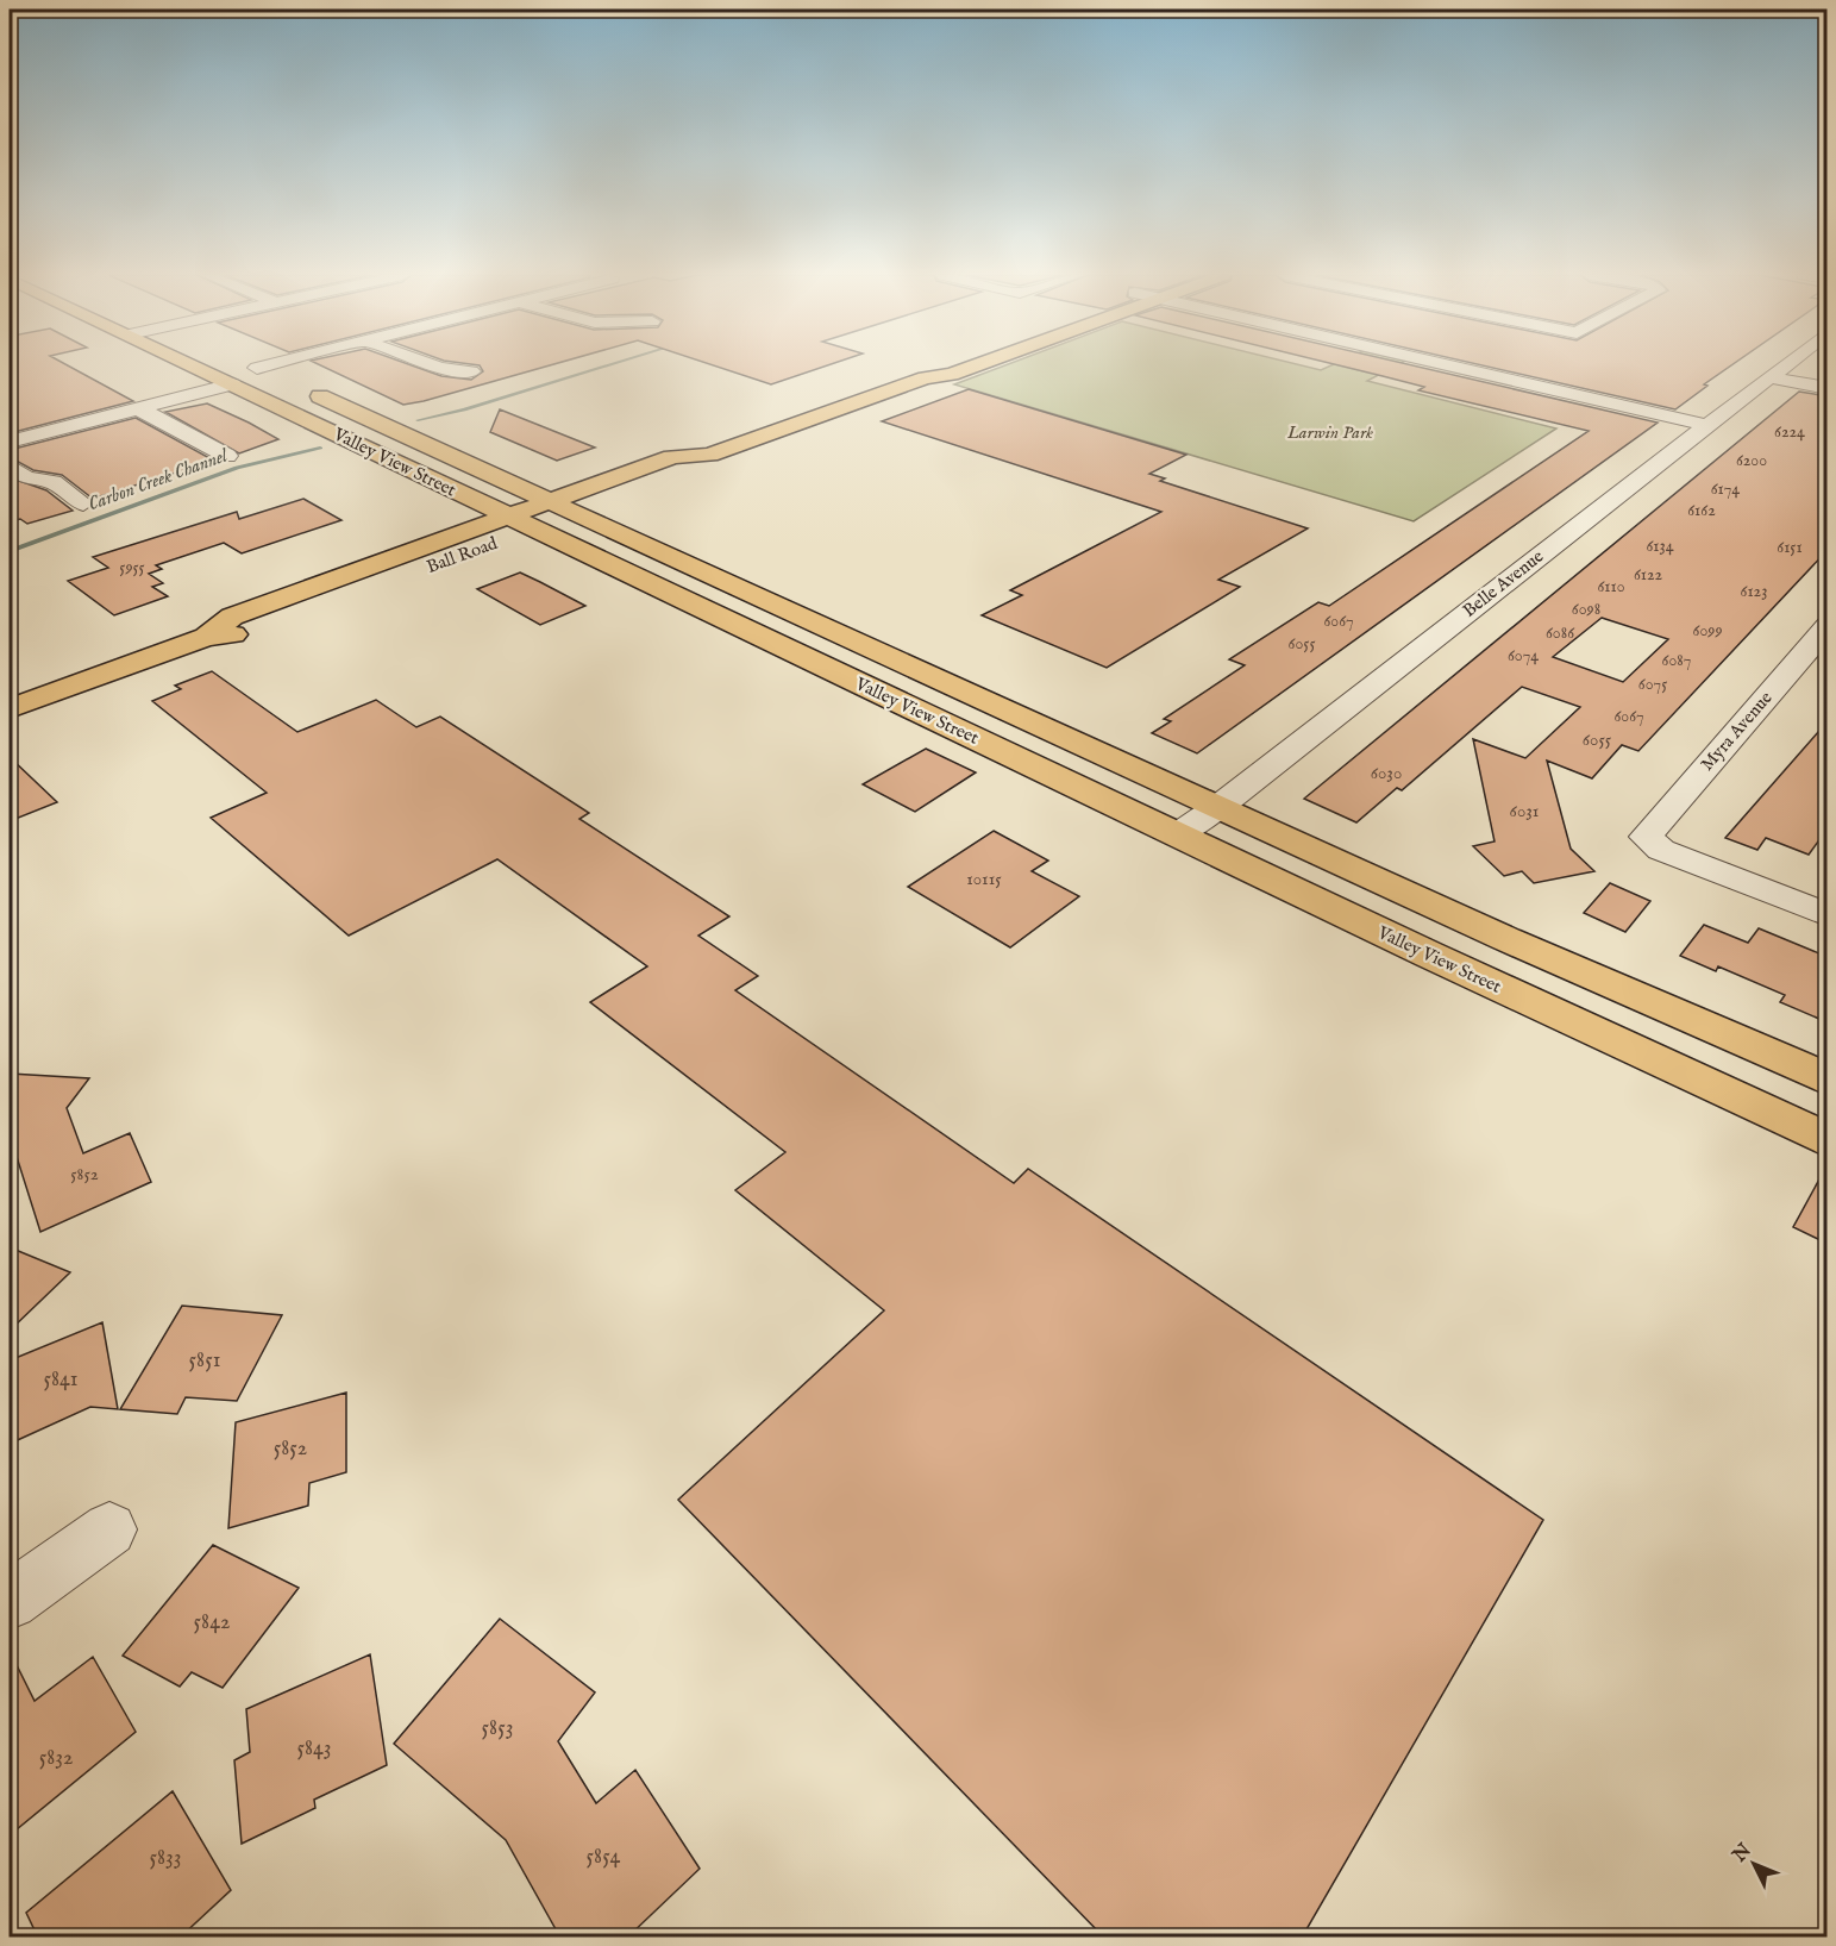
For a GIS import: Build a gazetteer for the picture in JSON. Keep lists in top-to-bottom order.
{
  "streets": {
    "main road": ["Valley View Street", "Ball Road"],
    "street": ["Belle Avenue", "Myra Avenue"]
  },
  "crossings": [
    ["Valley View Street", "Ball Road"],
    ["Valley View Street", "Belle Avenue"]
  ],
  "water": ["Carbon Creek Channel"],
  "parks": ["Larwin Park"],
  "house_numbers": [
    "6224",
    "6200",
    "6174",
    "6162",
    "6134",
    "6151",
    "5955",
    "6122",
    "6110",
    "6123",
    "6098",
    "6067",
    "6099",
    "6086",
    "6055",
    "6074",
    "6087",
    "6075",
    "6067",
    "6055",
    "6030",
    "6031",
    "10115",
    "5852",
    "5851",
    "5841",
    "5852",
    "5842",
    "5853",
    "5843",
    "5832",
    "5854",
    "5833"
  ],
  "north": "top left"
}
